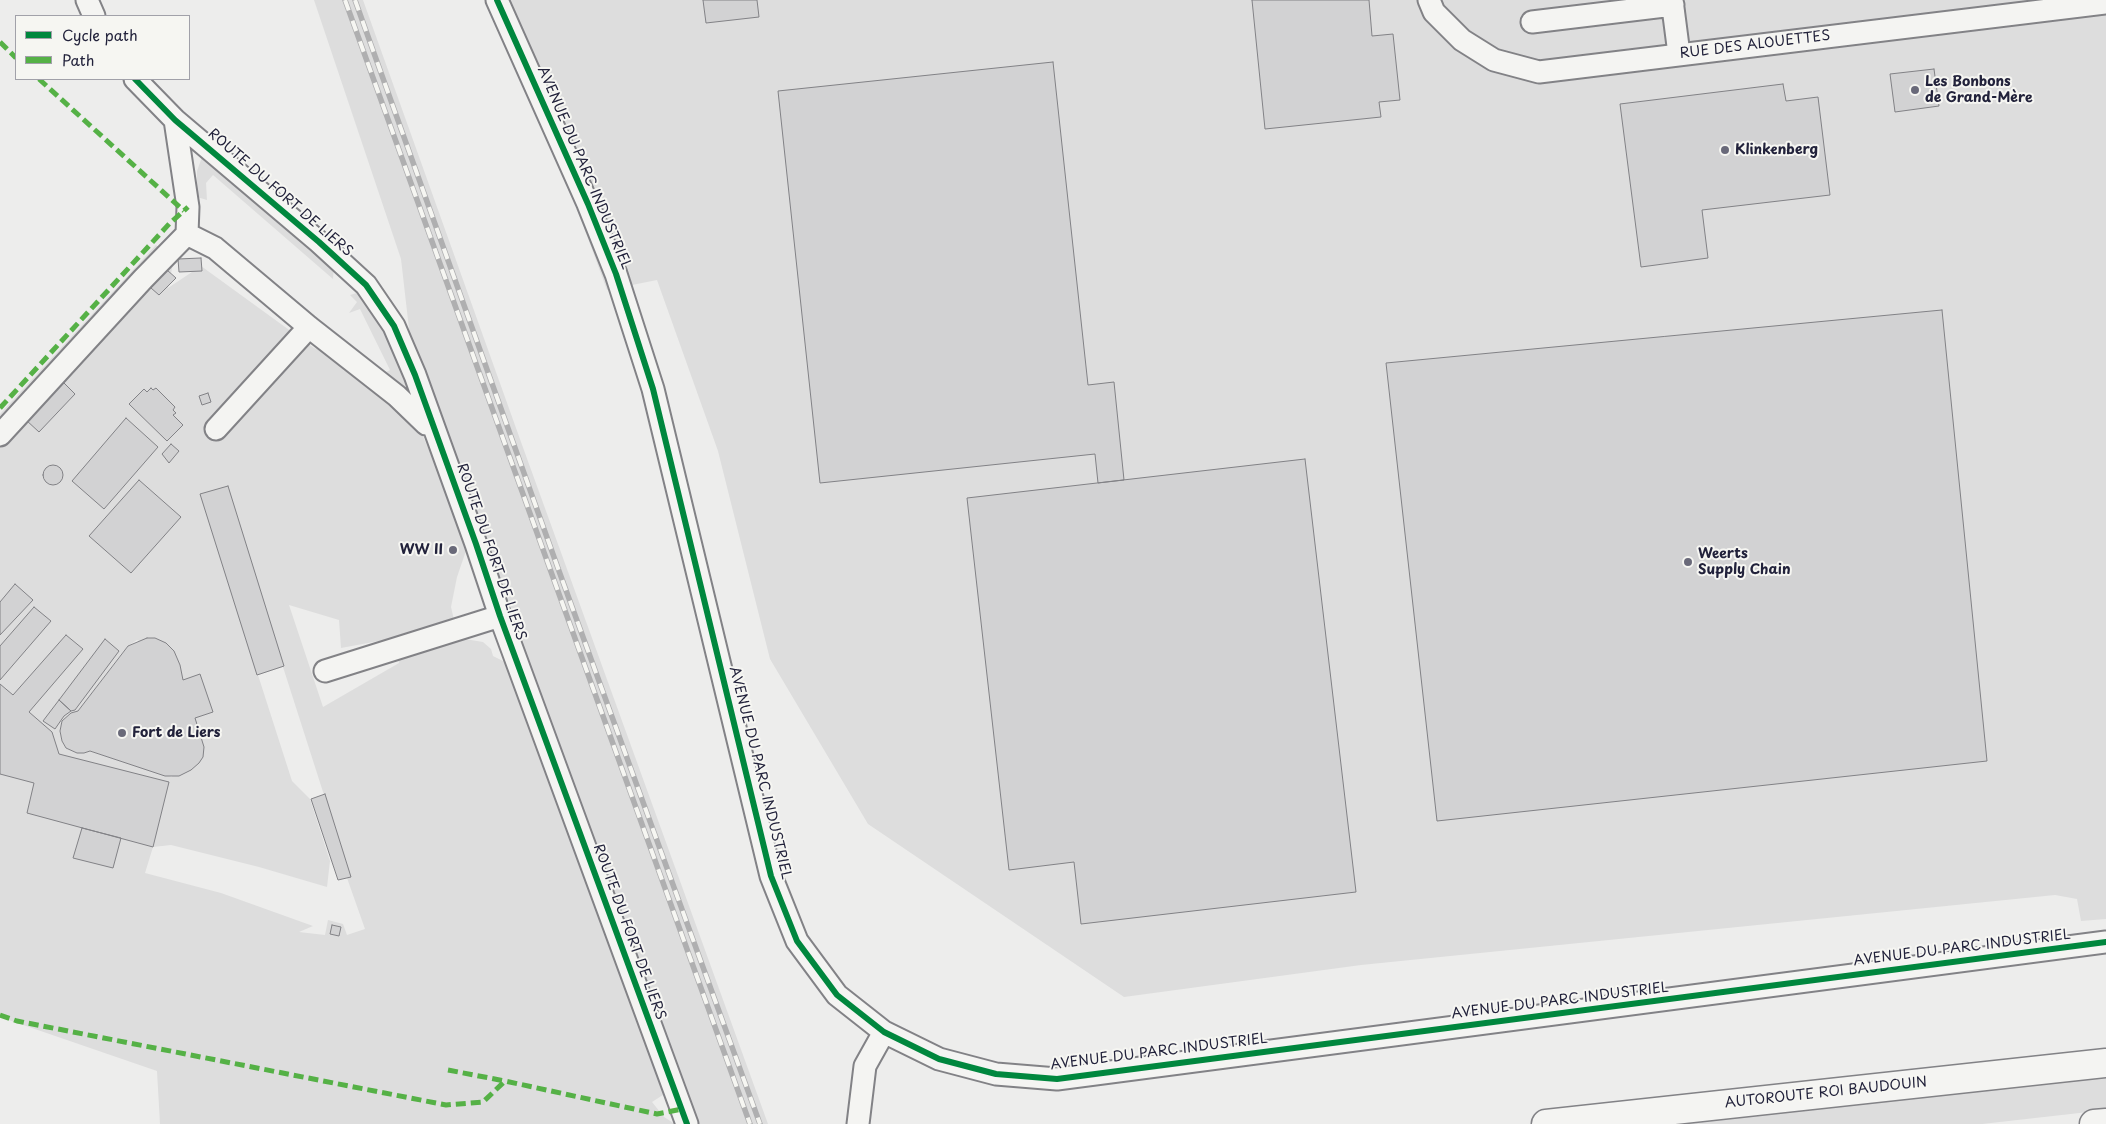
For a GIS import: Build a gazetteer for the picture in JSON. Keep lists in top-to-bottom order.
{
  "streets": {
    "highway": ["AUTOROUTE ROI BAUDOUIN"],
    "street": ["RUE DES ALOUETTES", "AVENUE DU PARC INDUSTRIEL", "ROUTE DU FORT DE LIERS"]
  },
  "places": [
    "Les Bonbons de Grand-Mère",
    "Klinkenberg",
    "WW II",
    "Weerts Supply Chain",
    "Fort de Liers"
  ],
  "legend": ["Cycle path", "Path"]
}
